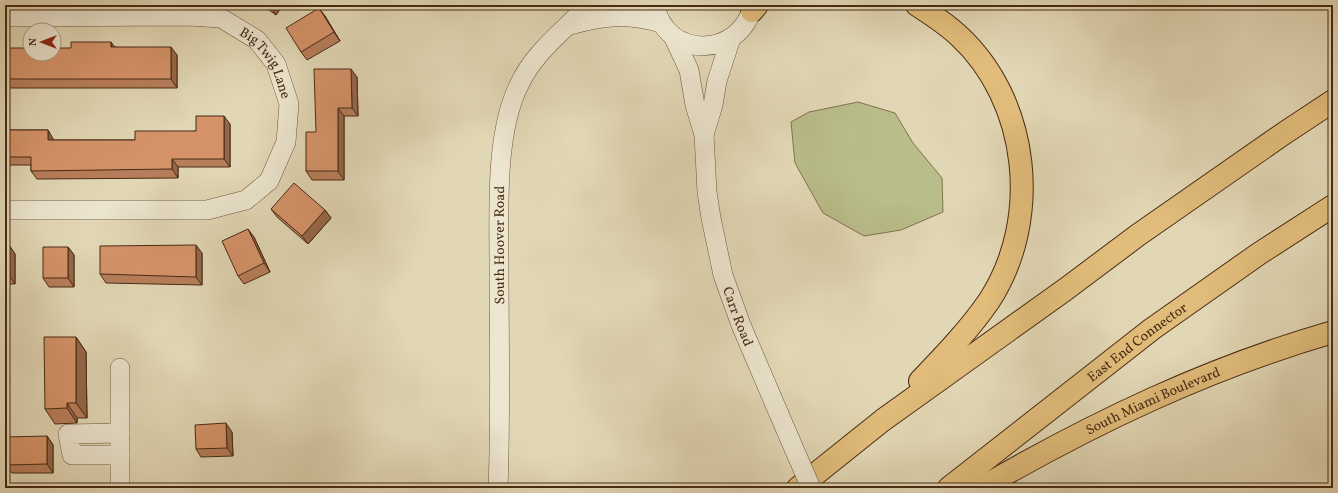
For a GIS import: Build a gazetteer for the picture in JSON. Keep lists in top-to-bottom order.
{
  "streets": {
    "highway": ["East End Connector", "South Miami Boulevard"],
    "street": ["Big Twig Lane", "South Hoover Road", "Carr Road"]
  },
  "crossings": [
    ["South Hoover Road", "Carr Road"]
  ],
  "north": "left"
}
